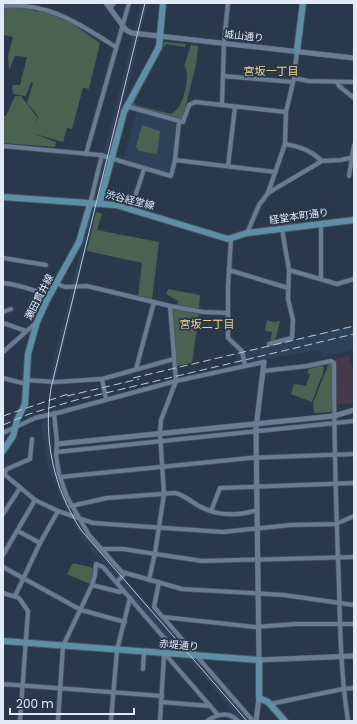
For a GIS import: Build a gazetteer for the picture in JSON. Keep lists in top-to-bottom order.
{
  "streets": {
    "main road": [
      "渋谷経堂線",
      "経堂本町通り",
      "瀬田貫井線",
      "赤堤通り"
    ],
    "street": ["城山通り"]
  },
  "crossings": [
    ["渋谷経堂線", "瀬田貫井線"]
  ],
  "districts": ["宮坂一丁目", "宮坂二丁目"],
  "scale_bar": "200 m"
}
